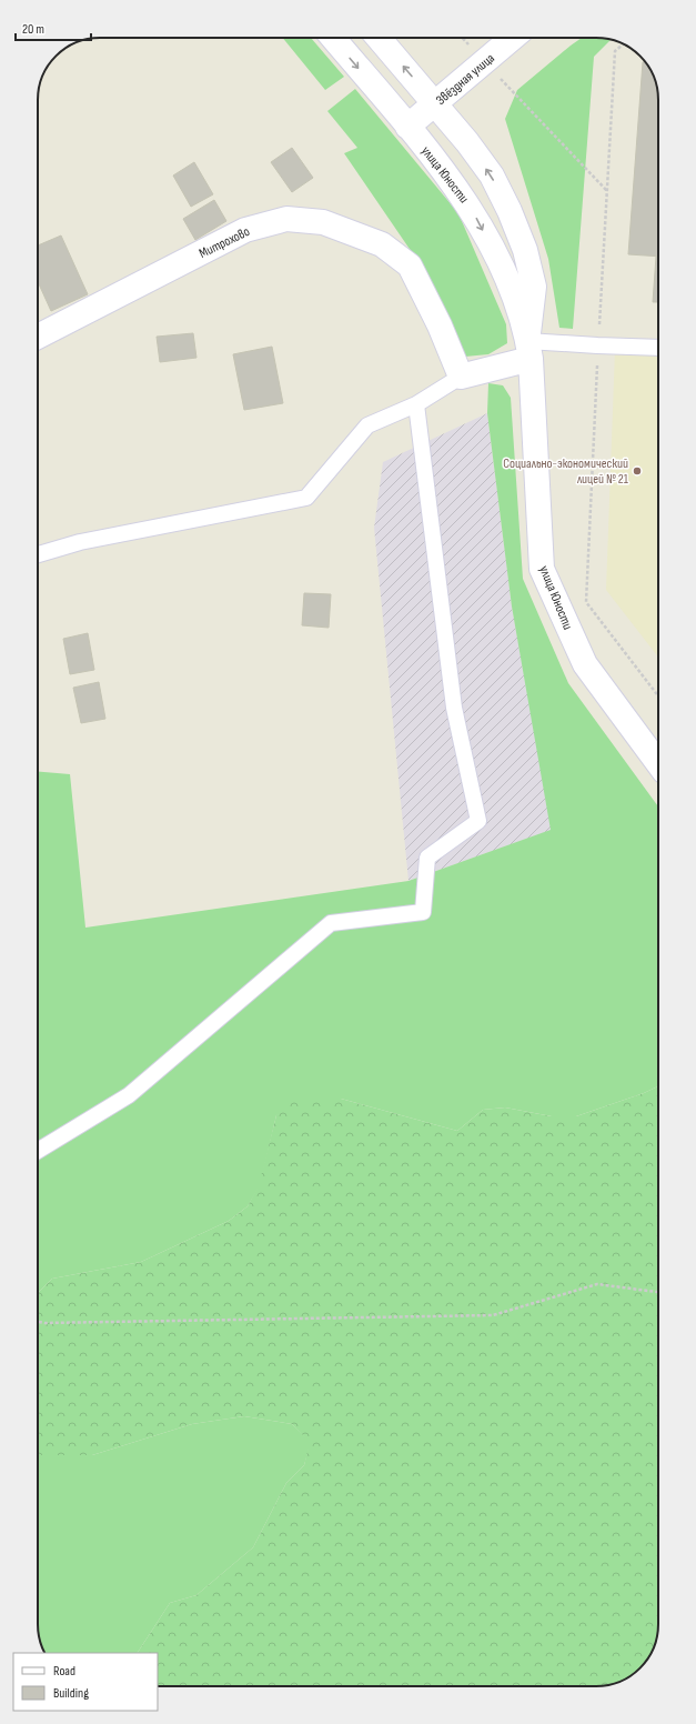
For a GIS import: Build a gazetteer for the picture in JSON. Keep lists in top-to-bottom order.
{
  "streets": {
    "street": ["Звёздная улица", "улица Юности", "Митрохово"]
  },
  "crossings": [
    ["Звёздная улица", "улица Юности"]
  ],
  "places": ["Социально-экономический лицей № 21"],
  "legend": ["Road", "Building"],
  "scale_bar": "20 m"
}
